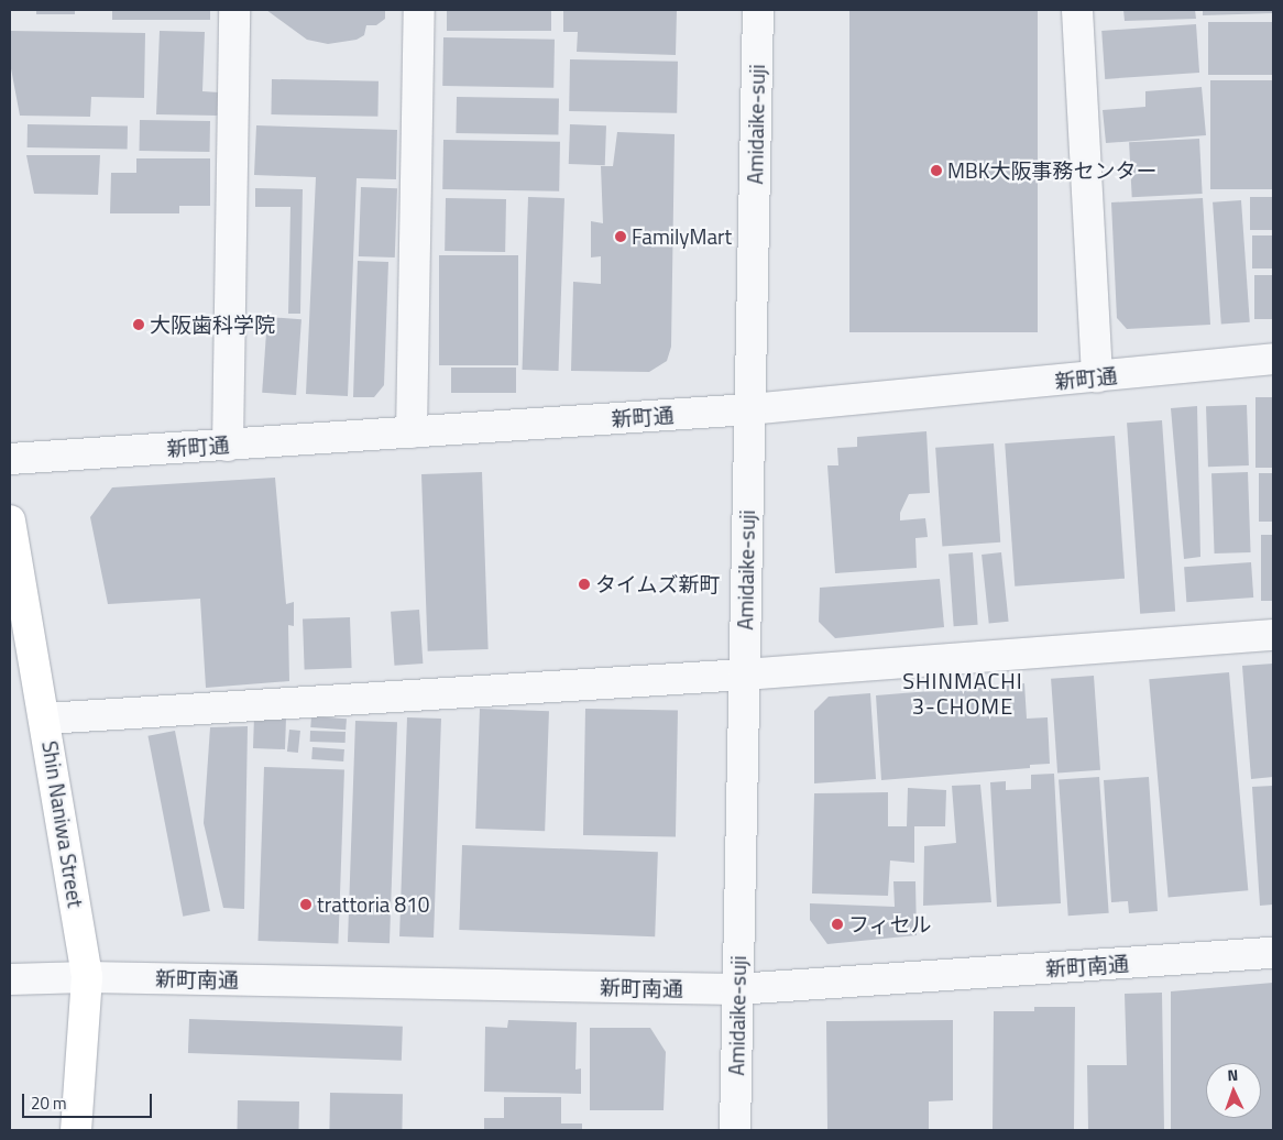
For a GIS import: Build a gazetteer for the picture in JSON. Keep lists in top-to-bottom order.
{
  "streets": {
    "main road": ["Shin Naniwa Street"],
    "street": ["Amidaike-suji", "新町通", "新町南通"]
  },
  "crossings": [
    ["Amidaike-suji", "新町通"],
    ["Amidaike-suji", "新町南通"],
    ["Shin Naniwa Street", "新町南通"]
  ],
  "districts": ["SHINMACHI 3-CHOME"],
  "places": [
    "MBK大阪事務センター",
    "FamilyMart",
    "大阪歯科学院",
    "タイムズ新町",
    "trattoria 810",
    "フィセル"
  ],
  "scale_bar": "20 m",
  "north": "top"
}
